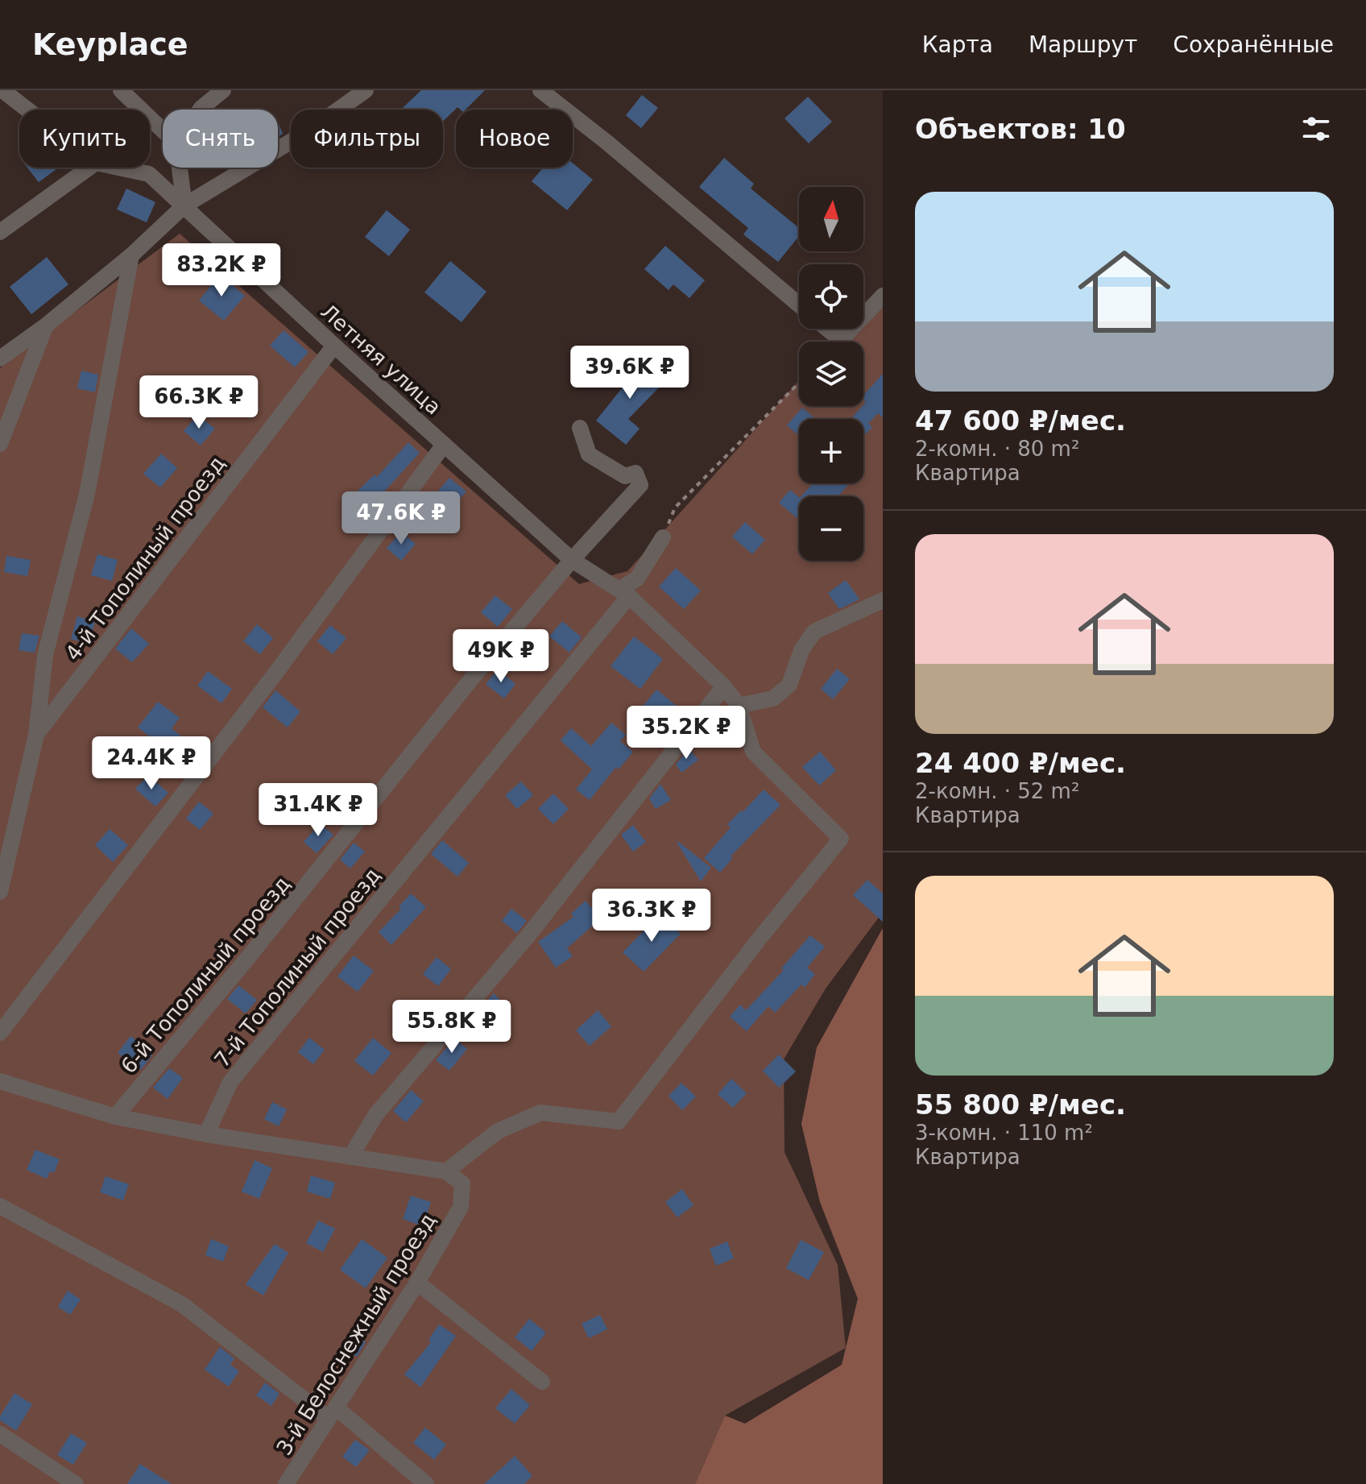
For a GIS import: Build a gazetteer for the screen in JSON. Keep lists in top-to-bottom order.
{
  "streets": {
    "street": [
      "Летняя улица",
      "4-й Тополиный проезд",
      "7-й Тополиный проезд",
      "6-й Тополиный проезд",
      "3-й Белоснежный проезд"
    ]
  },
  "crossings": [
    ["Летняя улица", "4-й Тополиный проезд"],
    ["Летняя улица", "7-й Тополиный проезд"],
    ["Летняя улица", "6-й Тополиный проезд"],
    ["Летняя улица", "3-й Белоснежный проезд"]
  ],
  "north": "top",
  "page": {
    "header": "Keyplace",
    "nav": ["Карта", "Маршрут", "Сохранённые"],
    "heading": "Объектов: 10",
    "chip": [
      "Купить",
      "Снять",
      "Фильтры",
      "Новое"
    ],
    "list": [
      {
        "name": "47 600 ₽/мес.",
        "note": "2-комн. · 80 m² · Квартира"
      },
      {
        "name": "24 400 ₽/мес.",
        "note": "2-комн. · 52 m² · Квартира"
      },
      {
        "name": "55 800 ₽/мес.",
        "note": "3-комн. · 110 m² · Квартира"
      }
    ],
    "map_buttons": ["+", "−"],
    "price": [
      "83.2K ₽",
      "39.6K ₽",
      "66.3K ₽",
      "47.6K ₽",
      "49K ₽",
      "35.2K ₽",
      "24.4K ₽",
      "31.4K ₽",
      "36.3K ₽",
      "55.8K ₽"
    ]
  }
}
